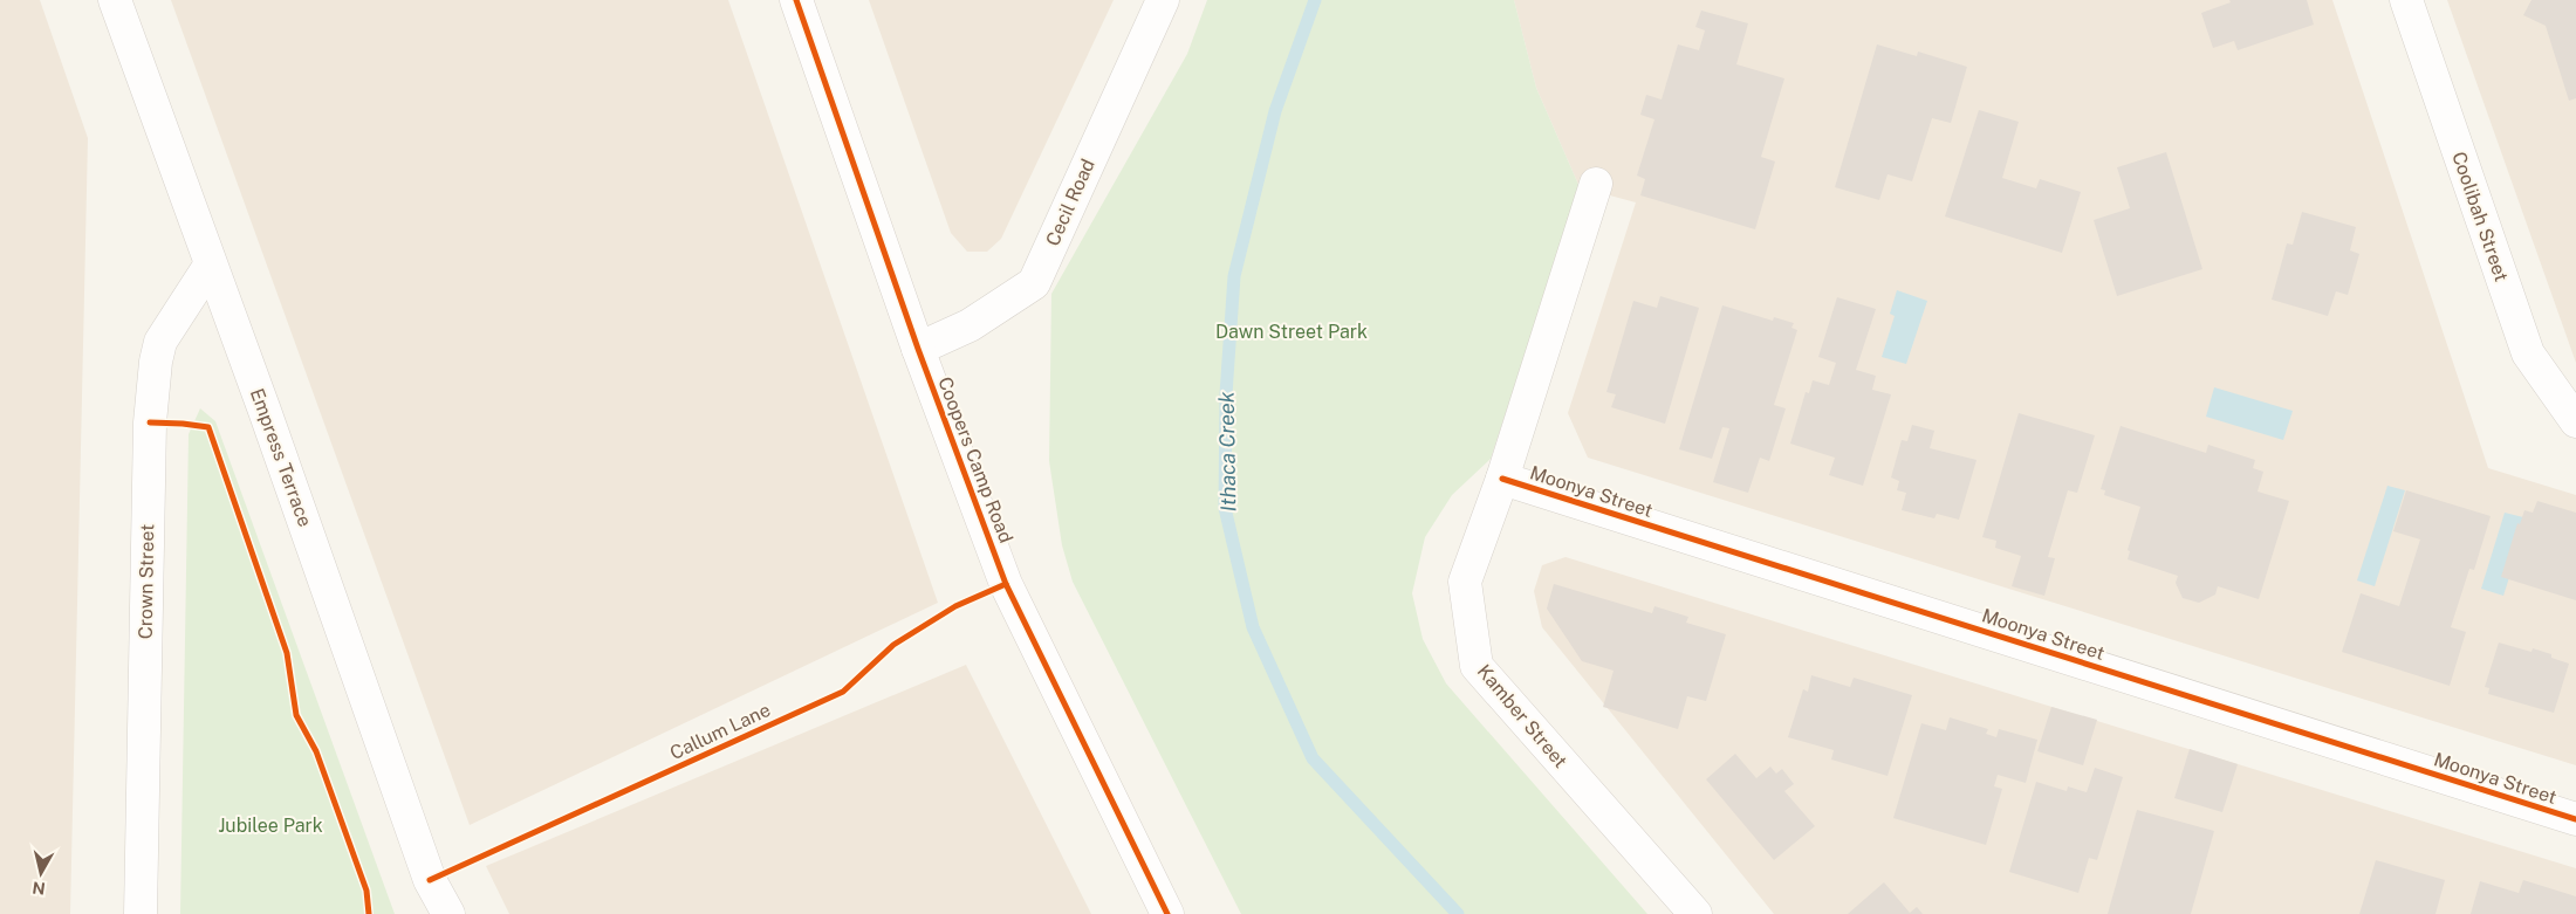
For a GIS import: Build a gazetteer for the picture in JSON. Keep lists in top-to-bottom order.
{
  "streets": {
    "street": [
      "Cecil Road",
      "Coolibah Street",
      "Empress Terrace",
      "Coopers Camp Road",
      "Moonya Street",
      "Crown Street",
      "Kamber Street"
    ],
    "cycle path": ["Callum Lane"]
  },
  "crossings": [
    ["Cecil Road", "Coopers Camp Road"],
    ["Empress Terrace", "Crown Street"],
    ["Moonya Street", "Kamber Street"]
  ],
  "water": ["Ithaca Creek"],
  "parks": ["Dawn Street Park", "Jubilee Park"],
  "north": "bottom"
}
